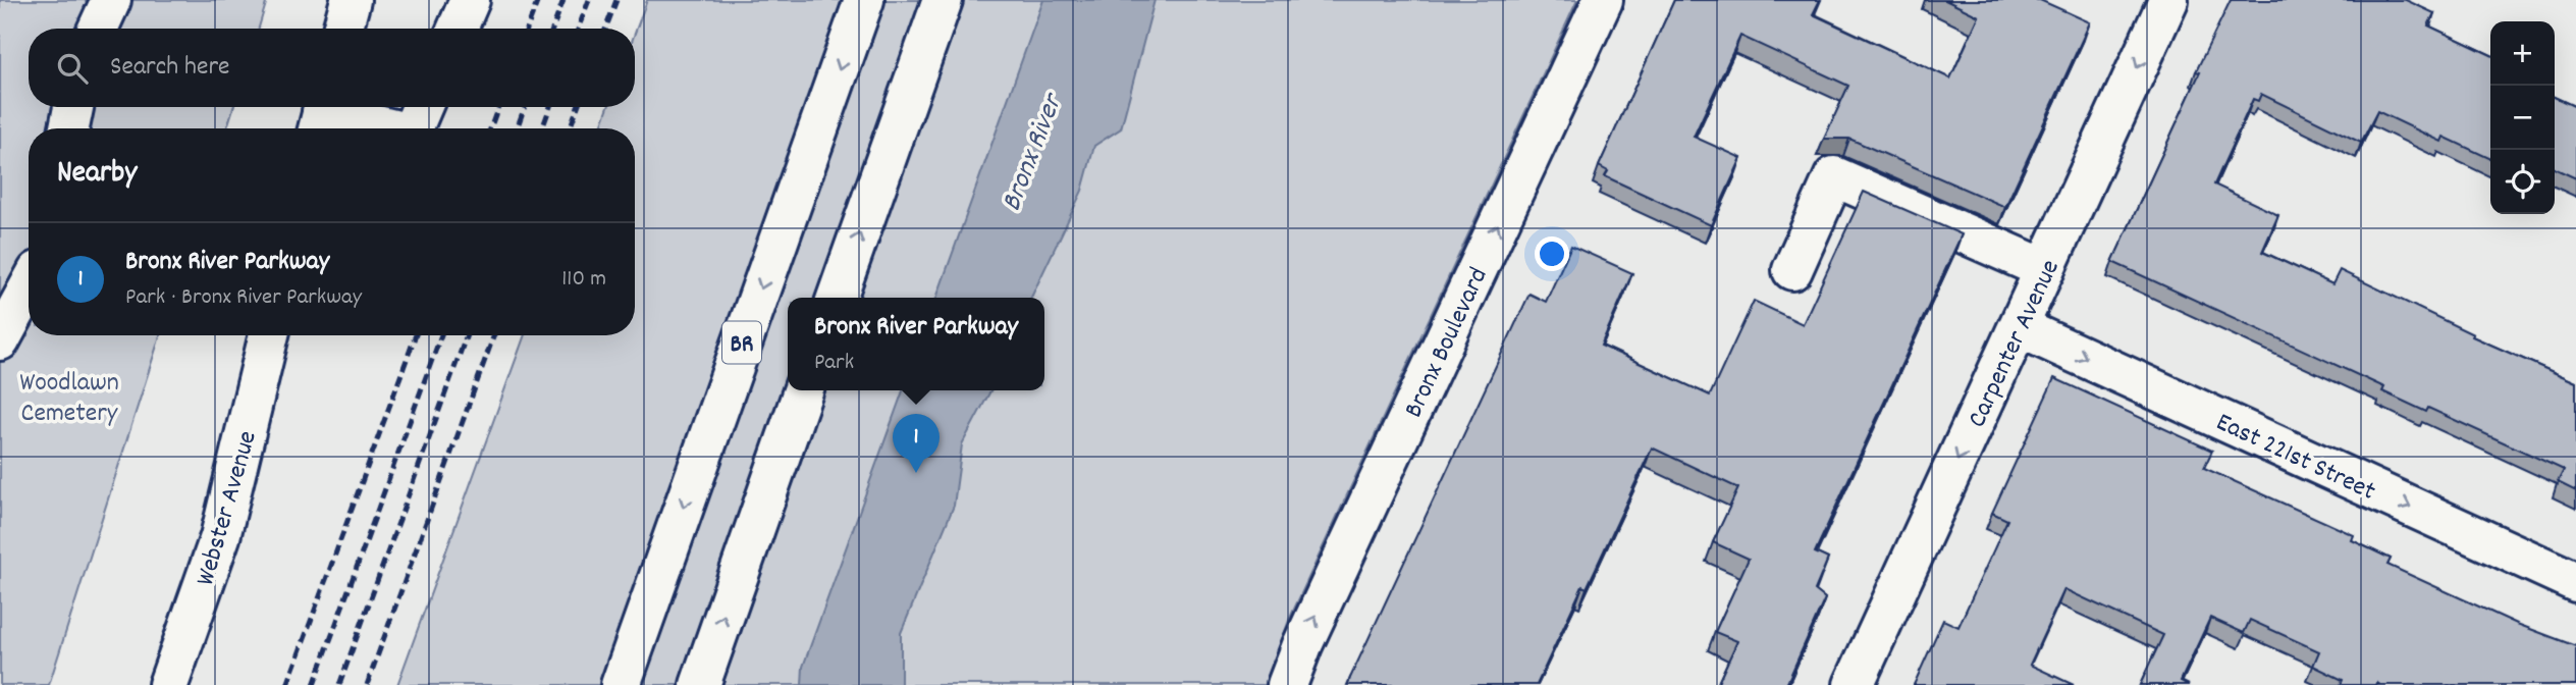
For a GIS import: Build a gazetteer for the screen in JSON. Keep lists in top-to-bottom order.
{
  "streets": {
    "main road": [
      "Bronx Boulevard",
      "BR",
      "Carpenter Avenue",
      "East 221st Street",
      "Webster Avenue"
    ]
  },
  "crossings": [
    ["Carpenter Avenue", "East 221st Street"]
  ],
  "one_way": ["Bronx Boulevard", "Carpenter Avenue", "East 221st Street"],
  "water": ["Bronx River"],
  "parks": ["Woodlawn Cemetery"],
  "page": {
    "map_buttons": ["+", "−"],
    "search": "Search here",
    "heading": "Nearby",
    "list": [
      {
        "mark": "1",
        "name": "Bronx River Parkway",
        "note": "Park · Bronx River Parkway",
        "value": "110 m"
      }
    ],
    "popup": ["Bronx River Parkway", "Park"],
    "pins": "1"
  }
}
